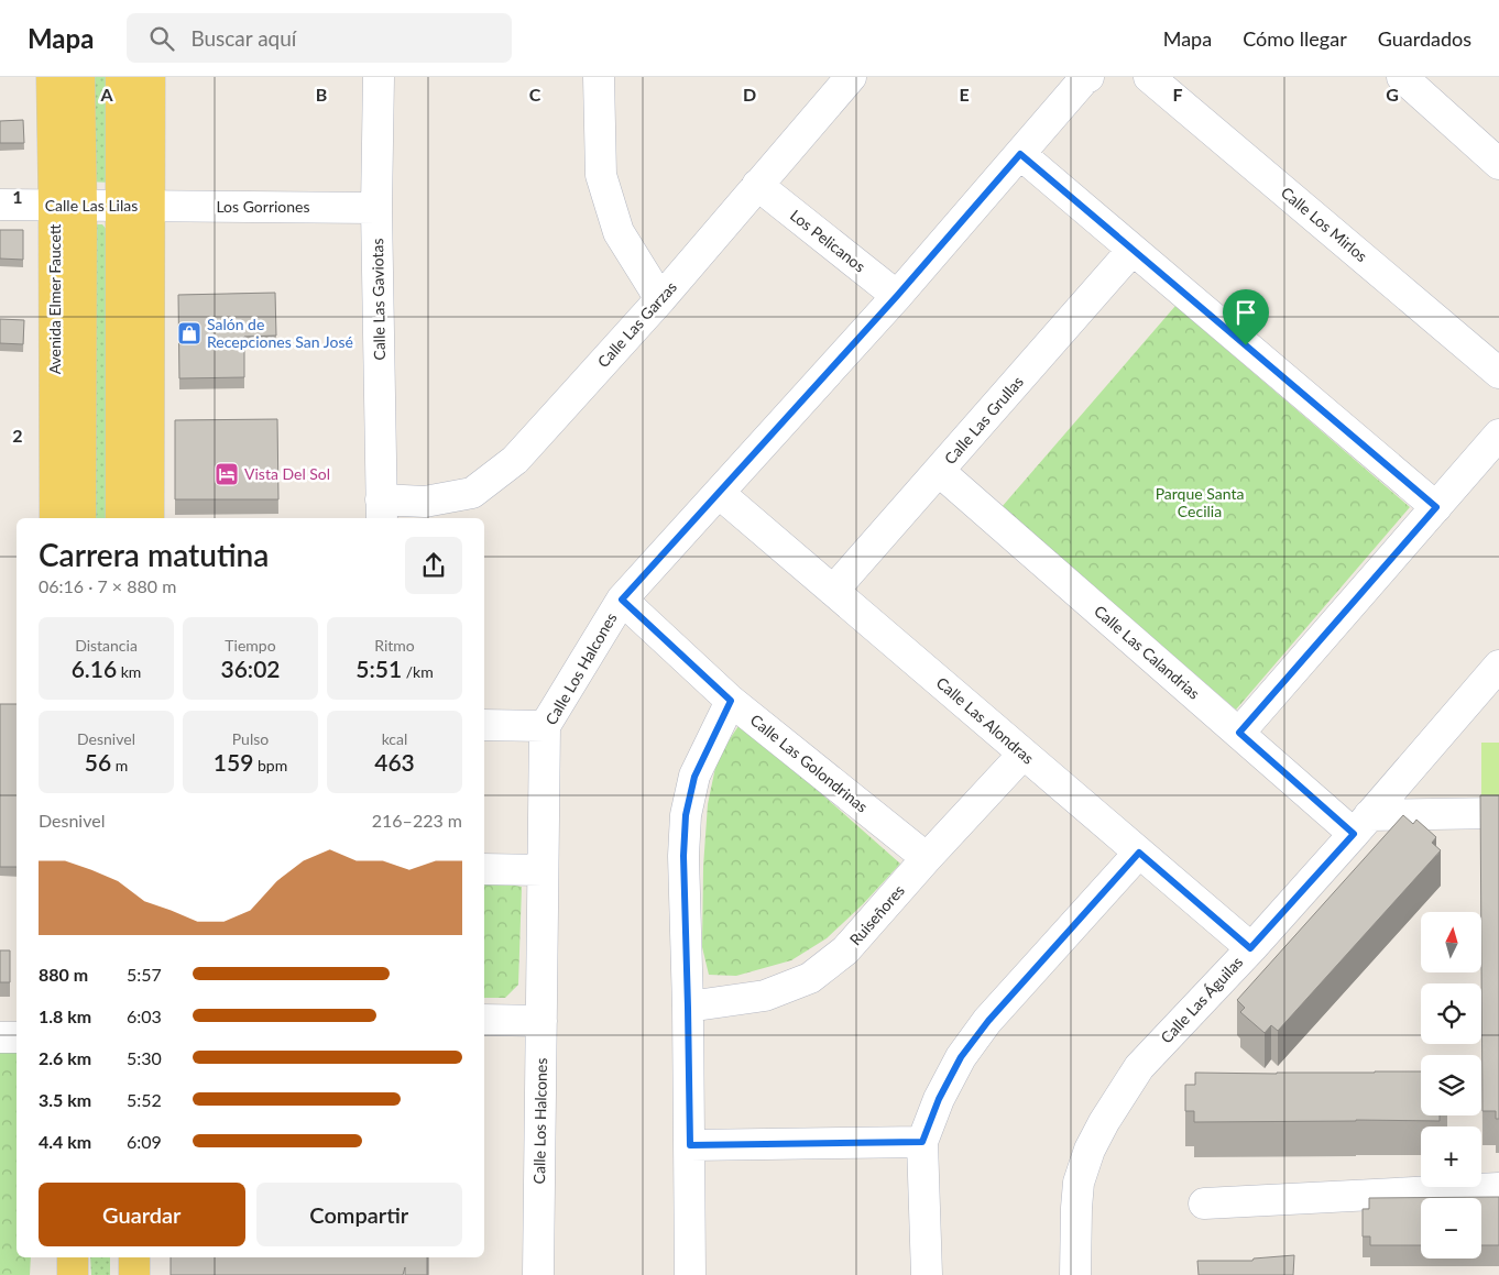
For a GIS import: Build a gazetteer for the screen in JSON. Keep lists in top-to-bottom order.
{
  "streets": {
    "main road": ["Avenida Elmer Faucett"],
    "street": [
      "Calle Las Lilas",
      "Los Gorriones",
      "Calle Los Mirlos",
      "Los Pelicanos",
      "Calle Las Gaviotas",
      "Calle Las Garzas",
      "Calle Las Grullas",
      "Calle Las Calandrias",
      "Calle Los Halcones",
      "Calle Las Alondras",
      "Calle Las Golondrinas",
      "Ruiseñores",
      "Calle Las Águilas"
    ]
  },
  "crossings": [
    ["Calle Las Lilas", "Los Gorriones"],
    ["Calle Las Lilas", "Avenida Elmer Faucett"],
    ["Los Gorriones", "Calle Las Gaviotas"],
    ["Los Pelicanos", "Calle Las Garzas"],
    ["Los Pelicanos", "Calle Los Halcones"],
    ["Calle Las Gaviotas", "Calle Las Garzas"],
    ["Calle Las Grullas", "Calle Las Calandrias"],
    ["Calle Las Grullas", "Calle Las Alondras"],
    ["Calle Las Calandrias", "Calle Las Águilas"],
    ["Calle Los Halcones", "Calle Las Alondras"],
    ["Calle Los Halcones", "Calle Las Golondrinas"],
    ["Calle Las Alondras", "Ruiseñores"],
    ["Calle Las Alondras", "Calle Las Águilas"],
    ["Calle Las Golondrinas", "Ruiseñores"]
  ],
  "parks": ["Parque Santa Cecilia"],
  "places": {
    "shop": ["Salón de Recepciones San José"],
    "hotel": ["Vista Del Sol"]
  },
  "north": "top",
  "page": {
    "header": "Mapa",
    "search": "Buscar aquí",
    "nav": ["Mapa", "Cómo llegar", "Guardados"],
    "heading": ["Carrera matutina", "06:16 · 7 × 880 m"],
    "stats": [
      ["Distancia", "6.16 km"],
      ["Tiempo", "36:02"],
      ["Ritmo", "5:51 /km"],
      ["Desnivel", "56 m"],
      ["Pulso", "159 bpm"],
      ["kcal", "463"]
    ],
    "chart": ["Desnivel", "216–223 m"],
    "map_buttons": ["+", "−"],
    "list": [
      {
        "name": "880 m",
        "note": "5:57"
      },
      {
        "name": "1.8 km",
        "note": "6:03"
      },
      {
        "name": "2.6 km",
        "note": "5:30"
      },
      {
        "name": "3.5 km",
        "note": "5:52"
      },
      {
        "name": "4.4 km",
        "note": "6:09"
      }
    ],
    "buttons": ["Guardar", "Compartir"]
  },
  "grid": {
    "columns": [
      "A",
      "B",
      "C",
      "D",
      "E",
      "F",
      "G"
    ],
    "rows": ["1", "2"]
  }
}
